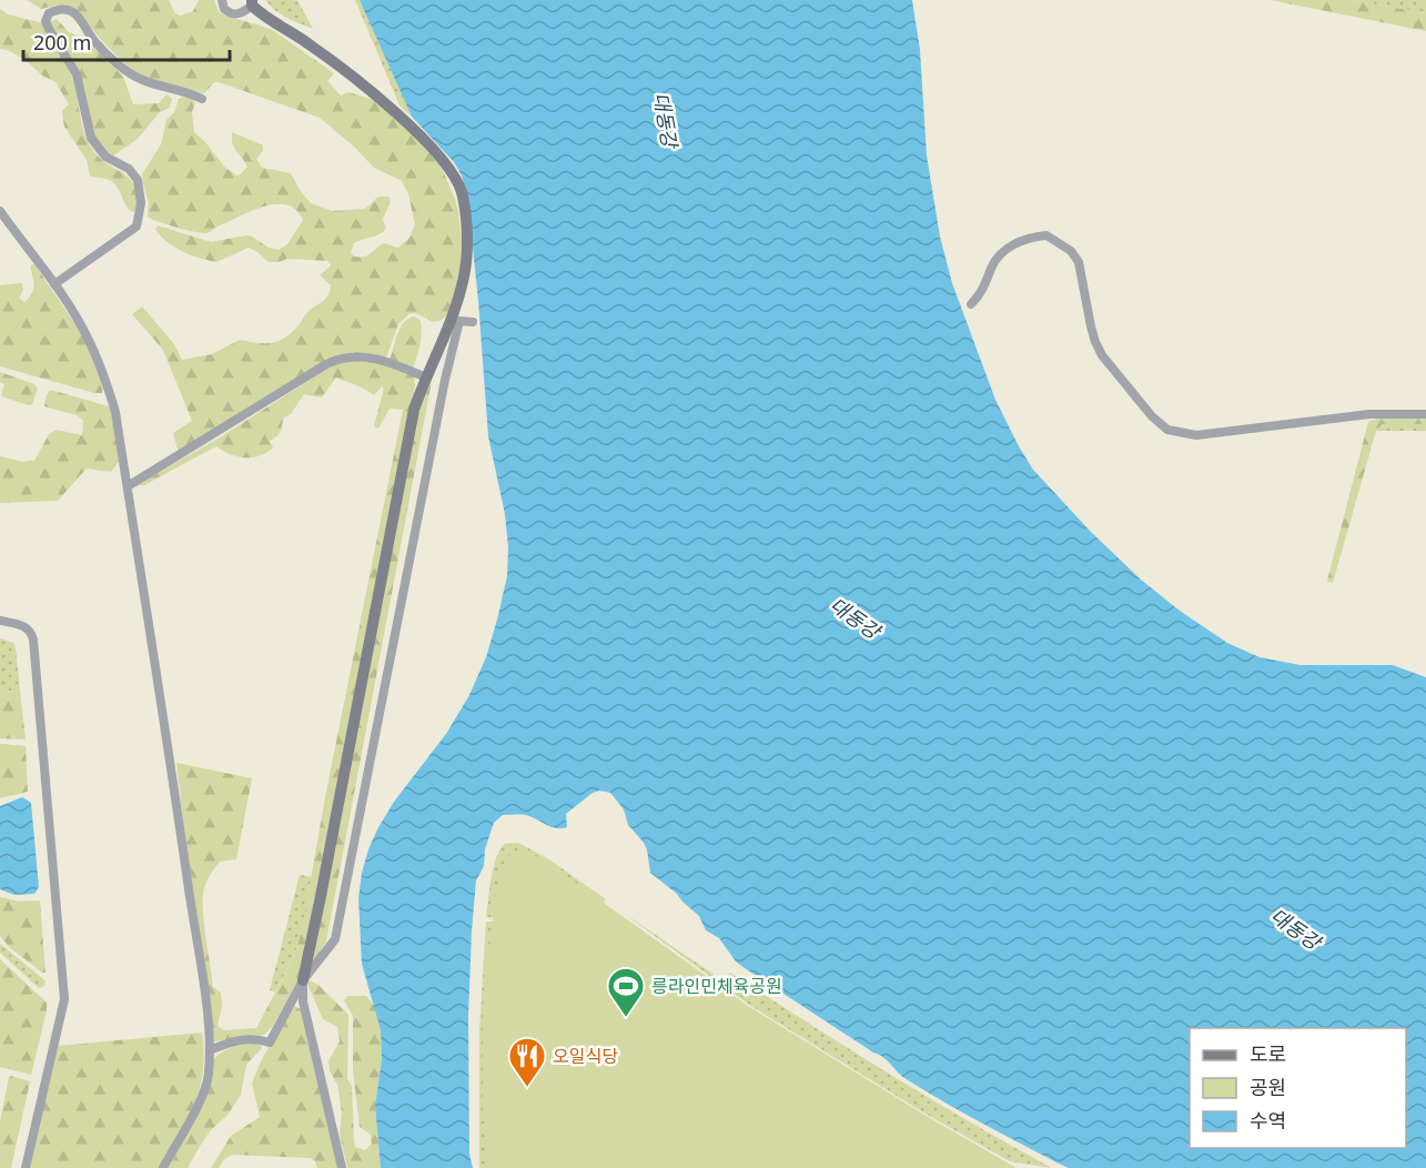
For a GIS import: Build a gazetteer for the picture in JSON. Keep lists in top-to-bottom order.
{
  "water": ["대동강"],
  "places": {
    "sports": ["릉라인민체육공원"],
    "restaurant": ["오일식당"]
  },
  "legend": ["도로", "공원", "수역"],
  "scale_bar": "200 m"
}
